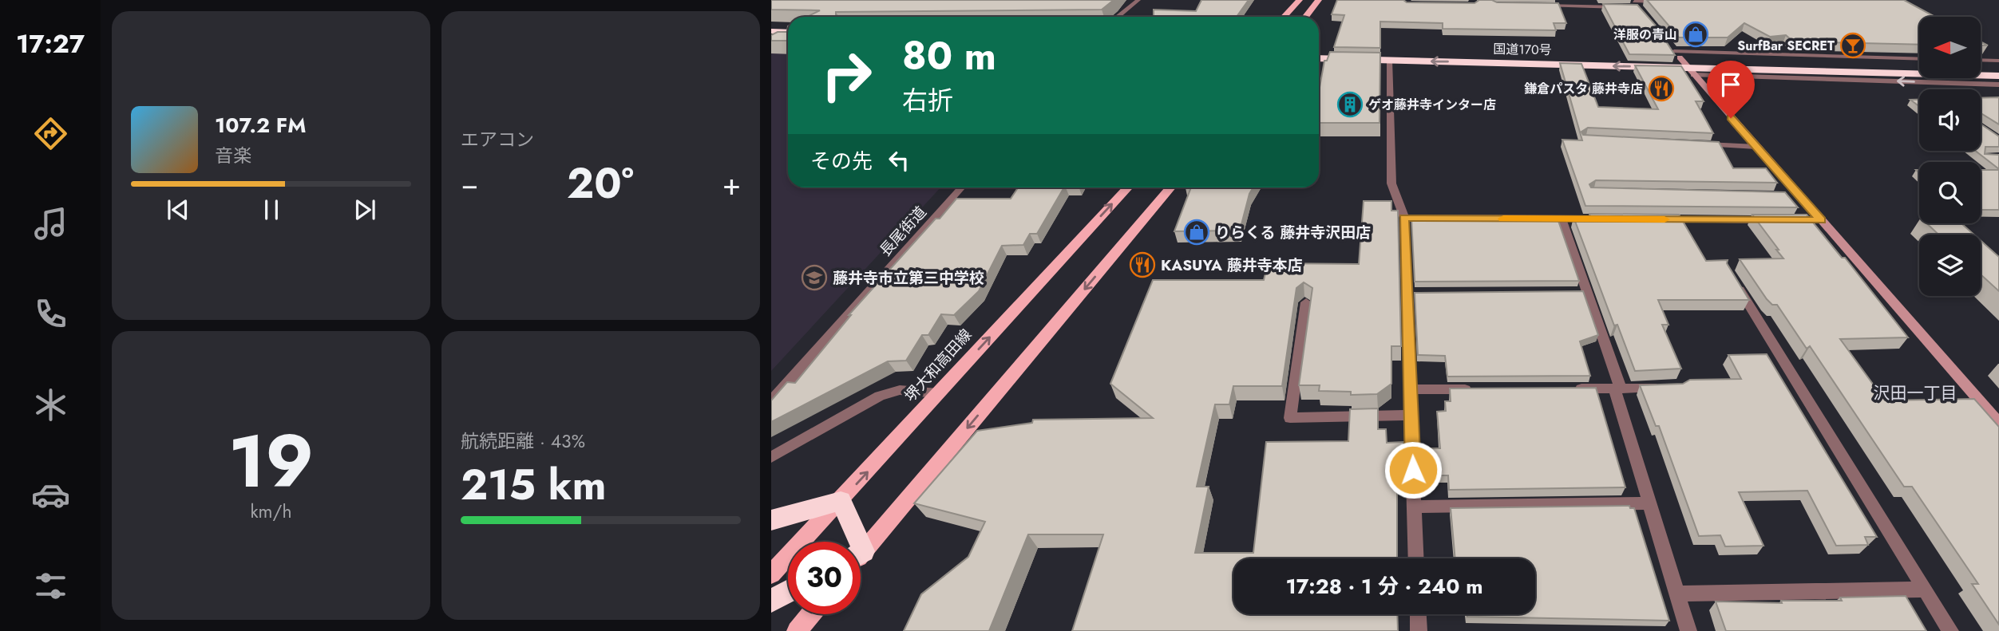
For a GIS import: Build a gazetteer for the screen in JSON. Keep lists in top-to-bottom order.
{
  "streets": {
    "highway": ["国道170号"],
    "main road": ["堺大和高田線"],
    "street": ["長尾街道"]
  },
  "districts": ["沢田一丁目"],
  "places": {
    "shop": ["洋服の青山", "りらくる 藤井寺沢田店"],
    "bar": ["SurfBar SECRET"],
    "restaurant": ["鎌倉パスタ 藤井寺店", "KASUYA 藤井寺本店"],
    "building": ["ゲオ藤井寺インター店"],
    "school or university": ["藤井寺市立第三中学校"]
  },
  "north": "left",
  "page": {
    "tabs": "17:27",
    "tile": [
      "エアコン",
      ["19", "km/h"],
      ["航続距離 · 43%", "215 km"]
    ],
    "turn": ["80 m", "右折"],
    "song": ["107.2 FM", "音楽"],
    "then": "その先",
    "heat": ["−", "20°", "+"],
    "limit": "30",
    "trip": "17:28 · 1 分 · 240 m"
  }
}
